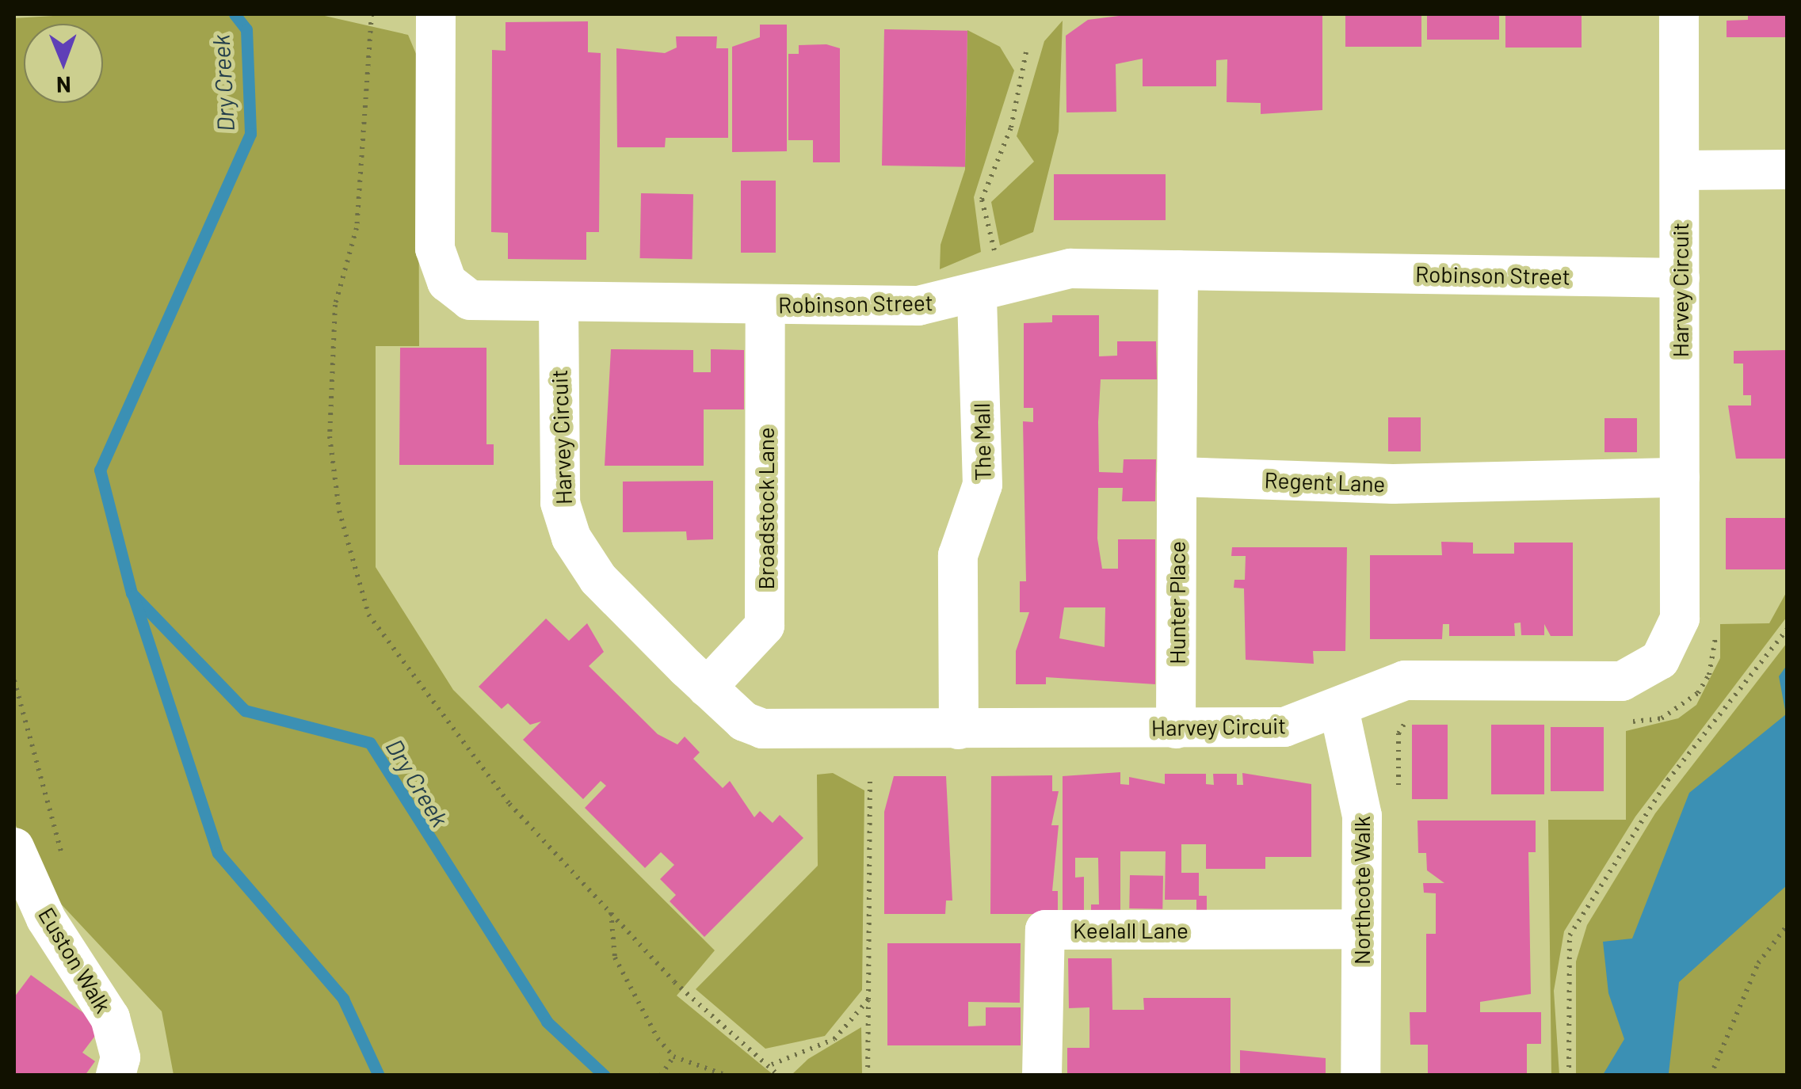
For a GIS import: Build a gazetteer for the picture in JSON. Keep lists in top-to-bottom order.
{
  "streets": {
    "street": [
      "Robinson Street",
      "Harvey Circuit",
      "The Mall",
      "Regent Lane",
      "Broadstock Lane",
      "Hunter Place",
      "Northcote Walk",
      "Keelall Lane",
      "Euston Walk"
    ]
  },
  "crossings": [
    ["Robinson Street", "Harvey Circuit"],
    ["Robinson Street", "The Mall"],
    ["Robinson Street", "Broadstock Lane"],
    ["Harvey Circuit", "The Mall"],
    ["Harvey Circuit", "Regent Lane"],
    ["Harvey Circuit", "Broadstock Lane"],
    ["Harvey Circuit", "Hunter Place"],
    ["Harvey Circuit", "Northcote Walk"],
    ["Regent Lane", "Hunter Place"],
    ["Northcote Walk", "Keelall Lane"]
  ],
  "water": ["Dry Creek"],
  "north": "bottom"
}
